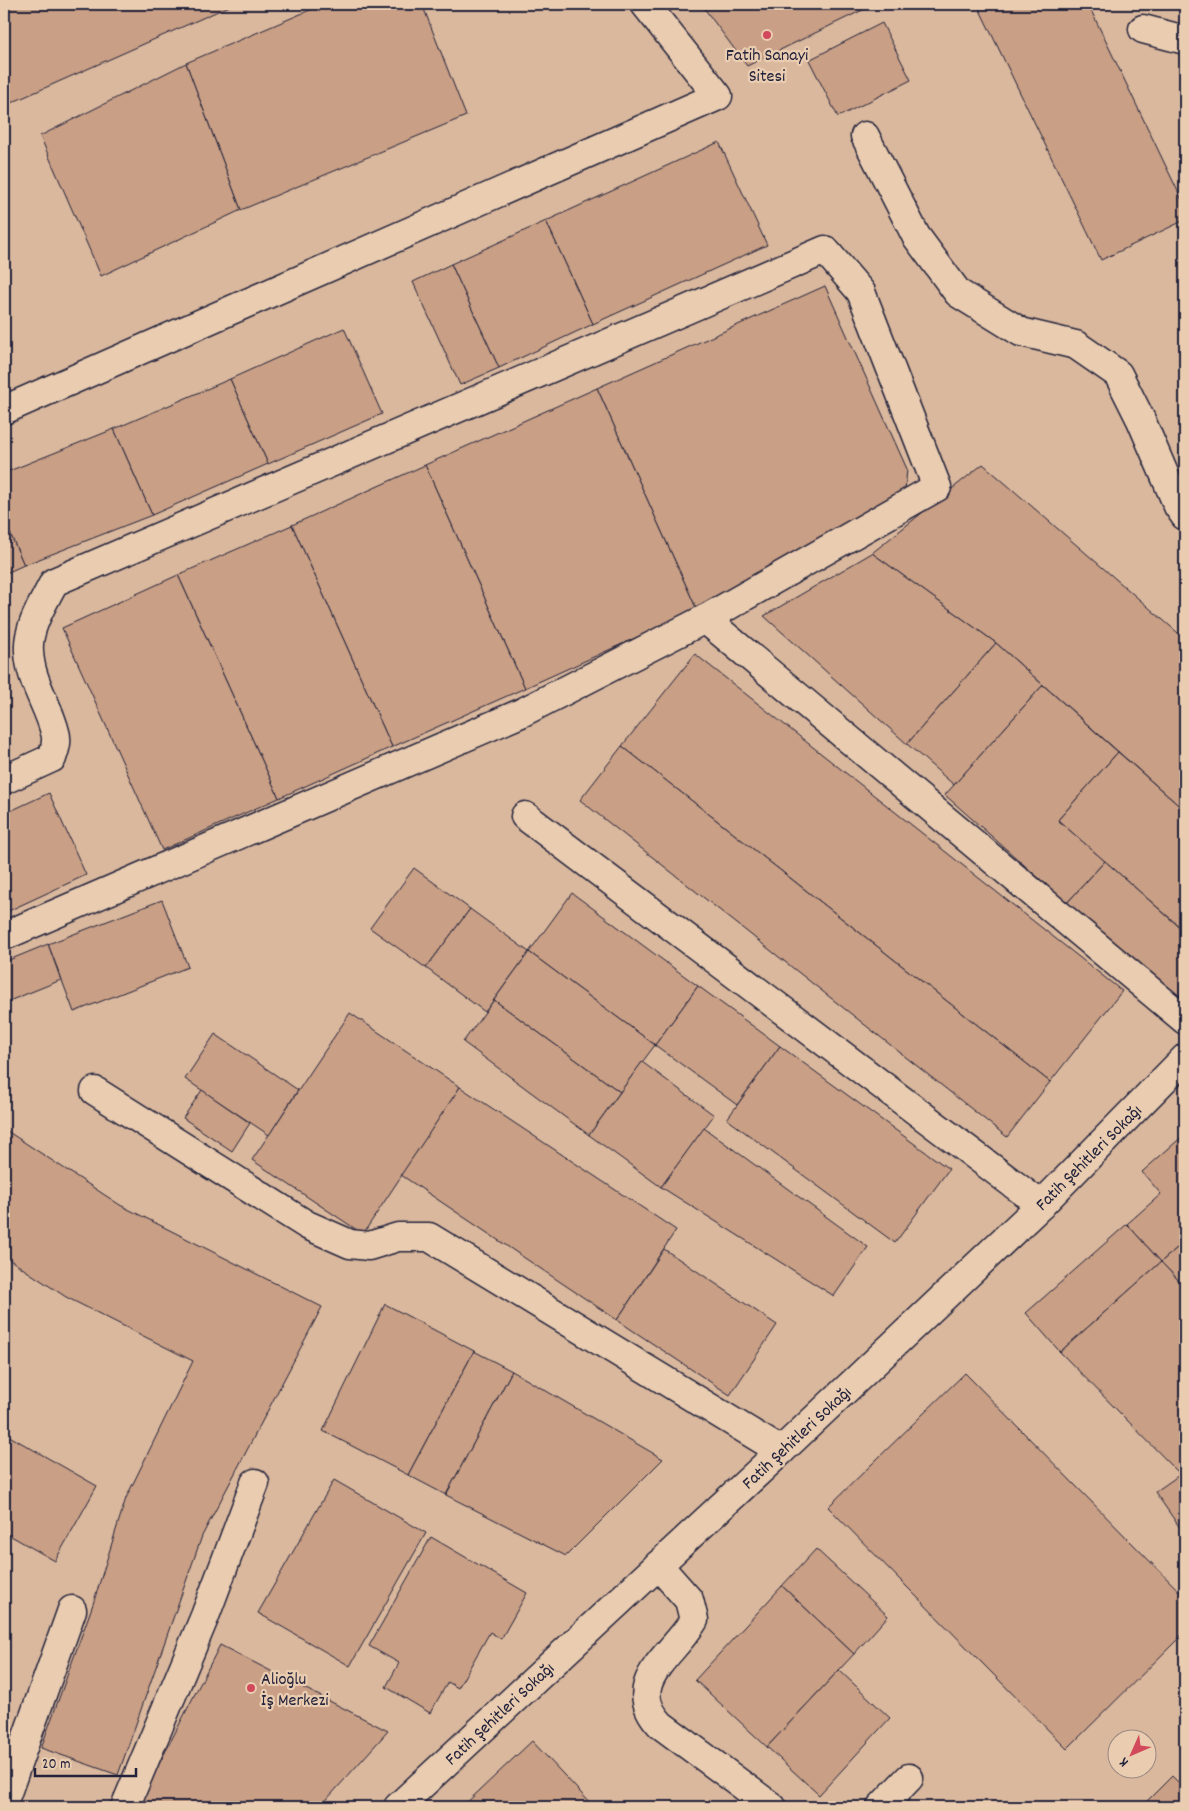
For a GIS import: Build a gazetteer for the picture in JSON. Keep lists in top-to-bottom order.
{
  "streets": {
    "street": ["Fatih Şehitleri Sokağı"]
  },
  "places": ["Fatih Sanayi Sitesi", "Alioğlu İş Merkezi"],
  "scale_bar": "20 m",
  "north": "bottom left"
}
